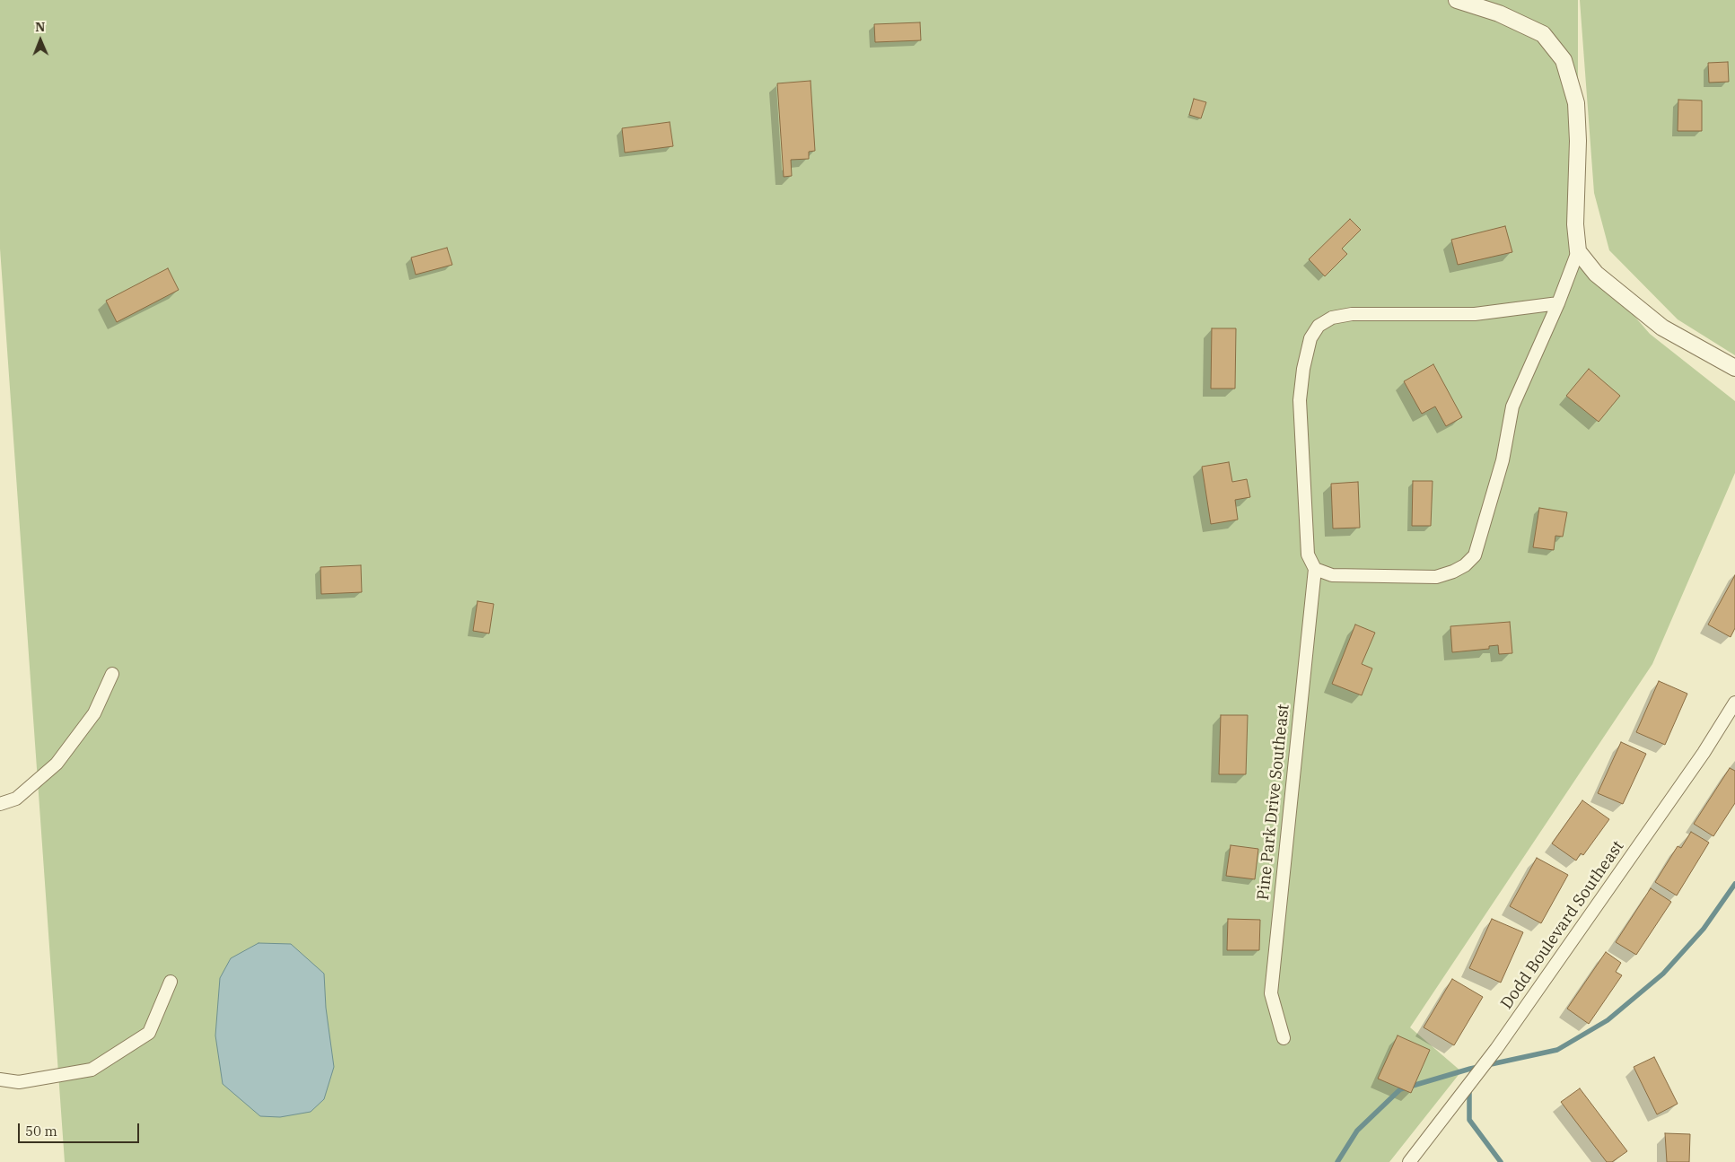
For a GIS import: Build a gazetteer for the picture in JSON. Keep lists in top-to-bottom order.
{
  "streets": {
    "street": ["Pine Park Drive Southeast", "Dodd Boulevard Southeast"]
  },
  "scale_bar": "50 m",
  "north": "top"
}
